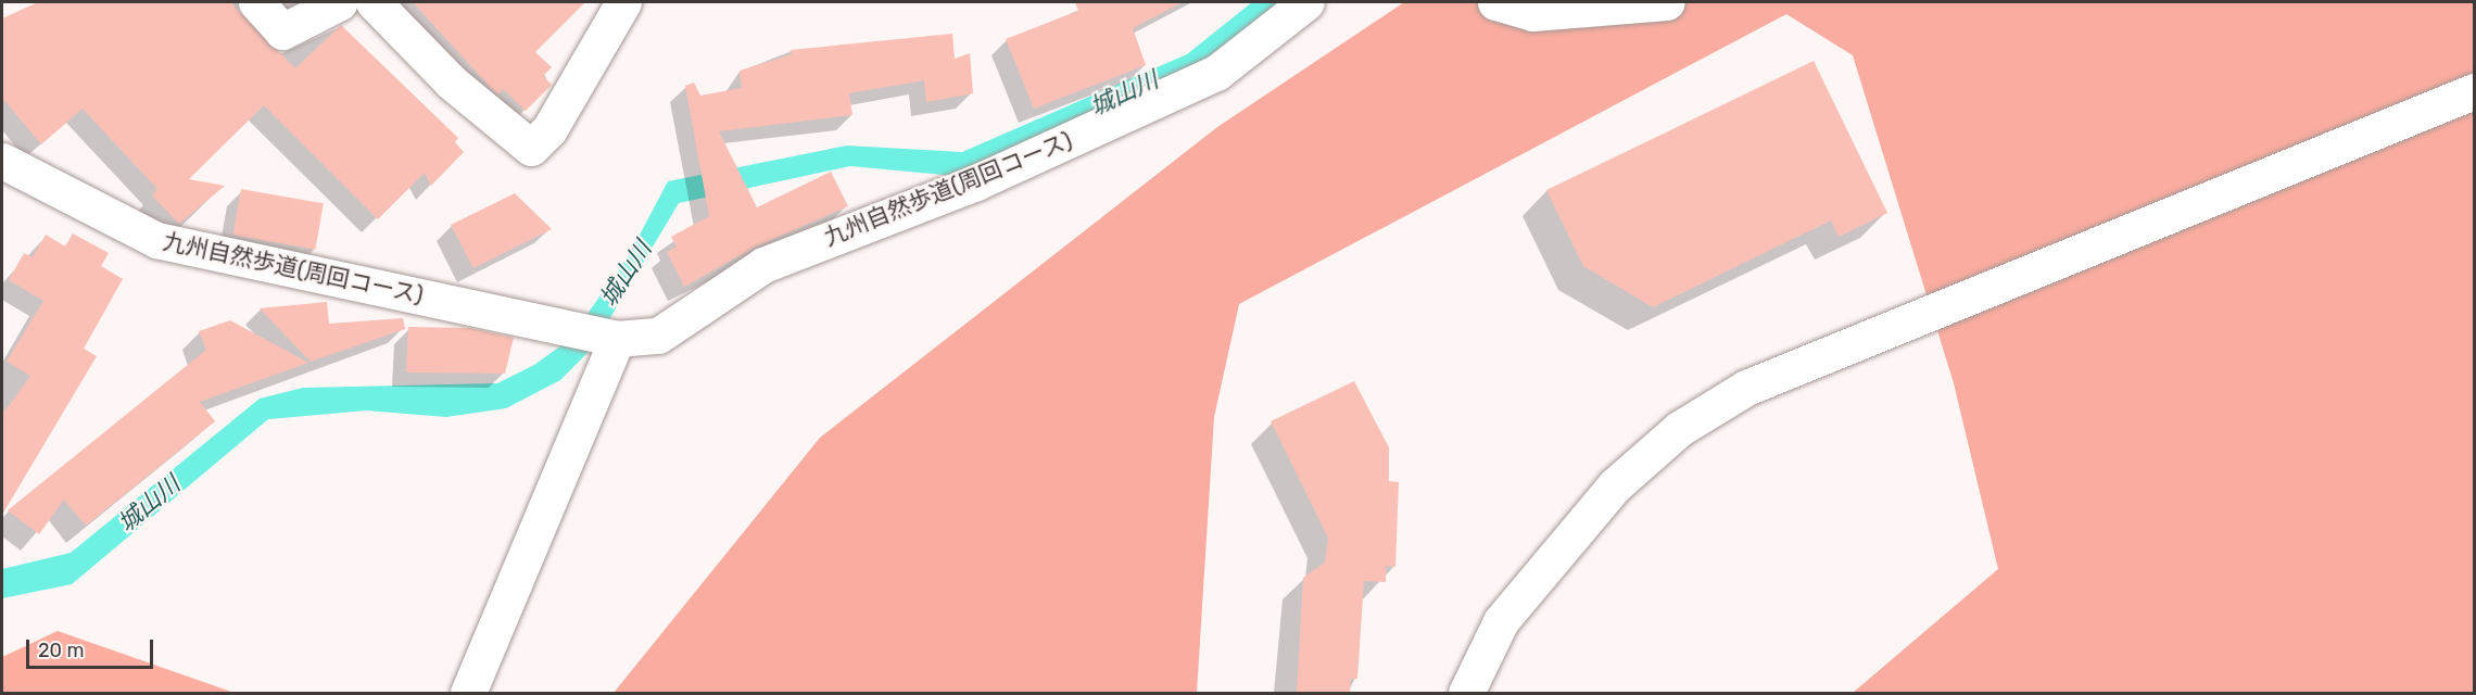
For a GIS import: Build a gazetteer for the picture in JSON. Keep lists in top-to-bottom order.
{
  "streets": {
    "street": ["九州自然歩道(周回コース)"]
  },
  "water": ["城山川"],
  "scale_bar": "20 m"
}
